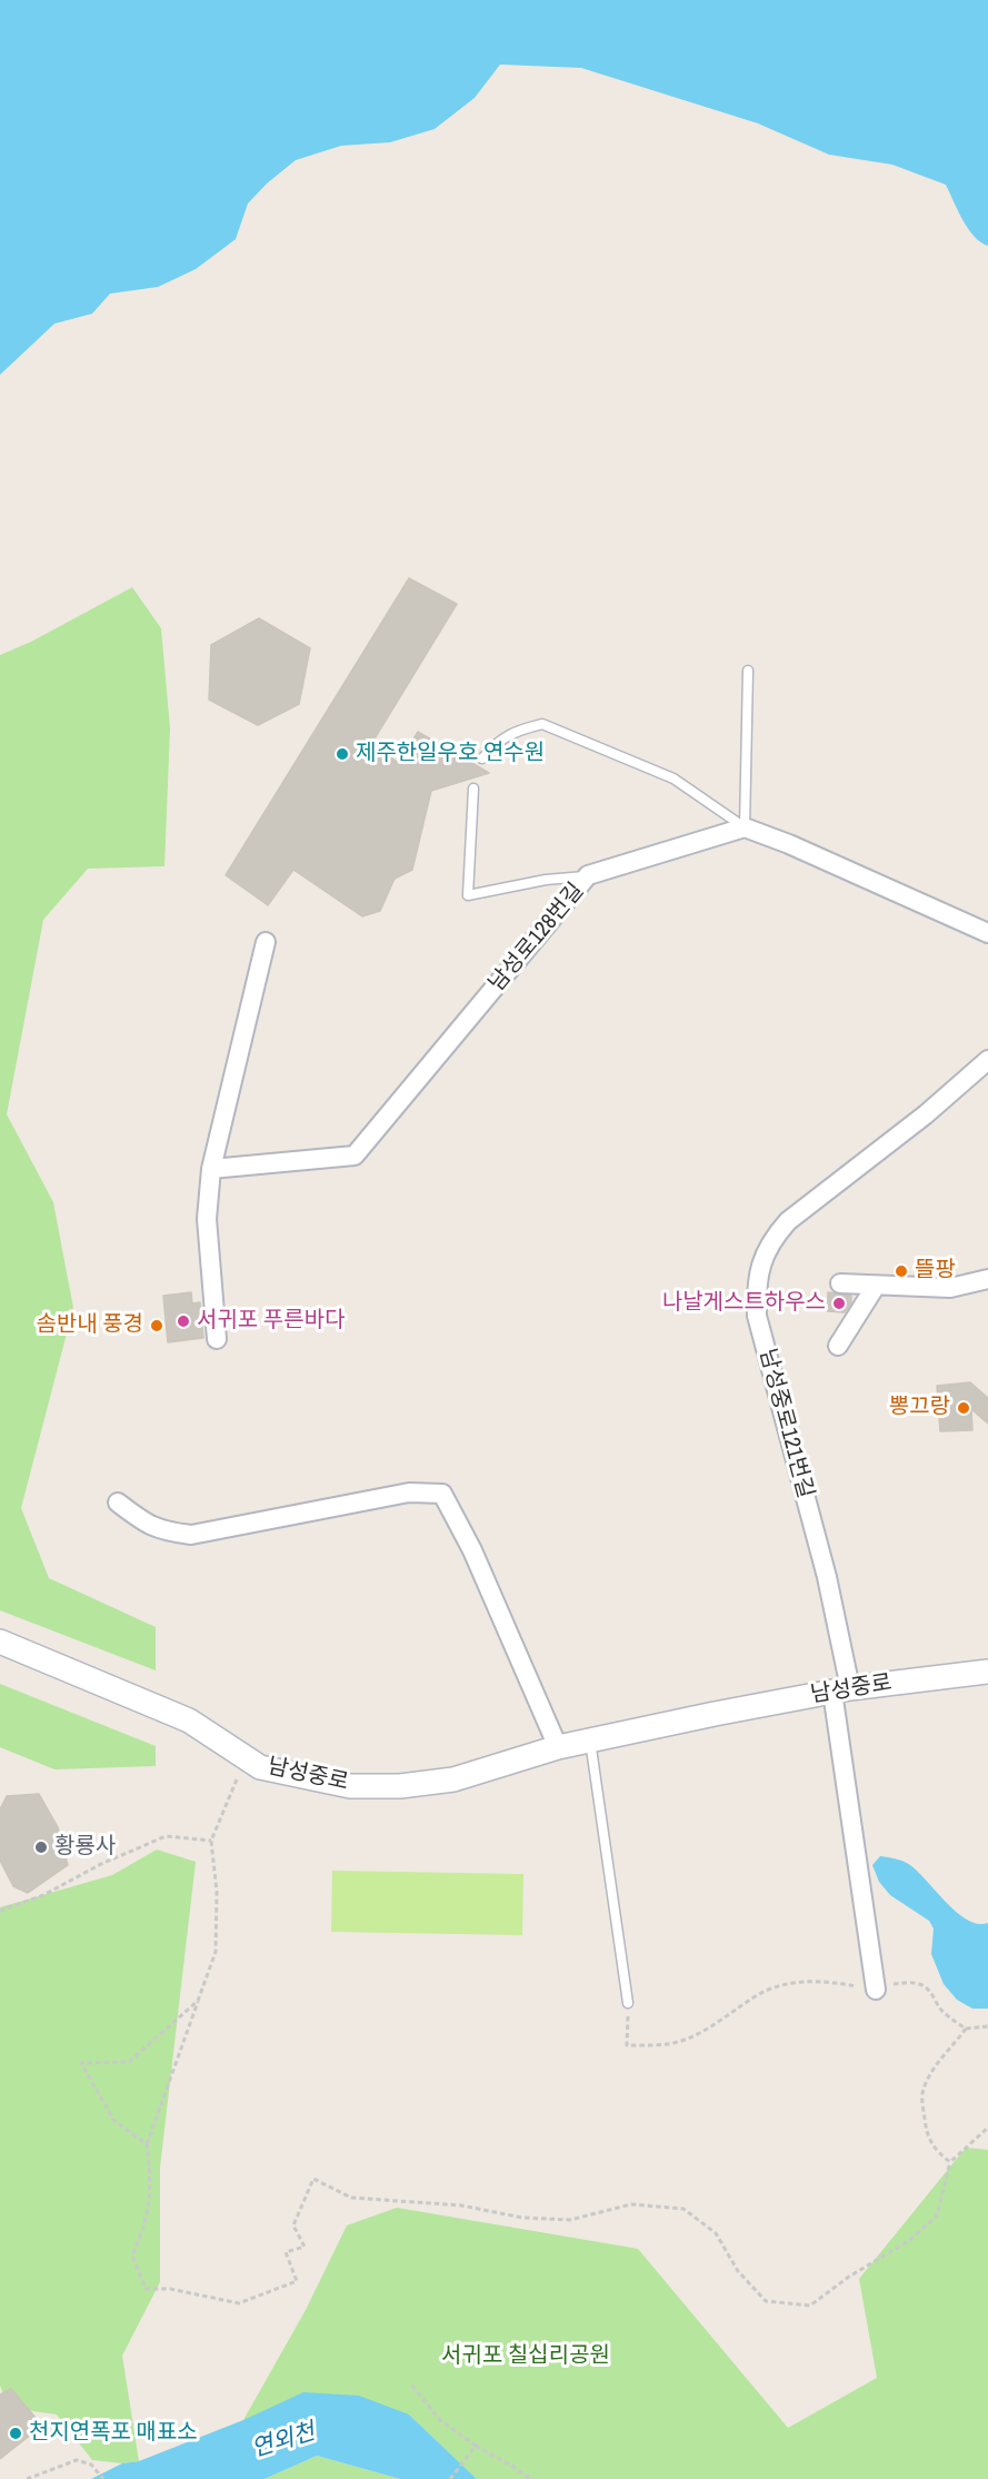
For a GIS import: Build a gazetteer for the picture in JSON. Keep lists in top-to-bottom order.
{
  "streets": {
    "street": ["남성로128번길", "남성중로121번길", "남성중로"]
  },
  "crossings": [
    ["남성중로121번길", "남성중로"]
  ],
  "water": ["연외천"],
  "parks": ["서귀포 칠십리공원"],
  "places": [
    "제주한일우호 연수원",
    "뜰팡",
    "나날게스트하우스",
    "서귀포 푸른바다",
    "솜반내 풍경",
    "뽕끄랑",
    "황룡사",
    "천지연폭포 매표소"
  ]
}
